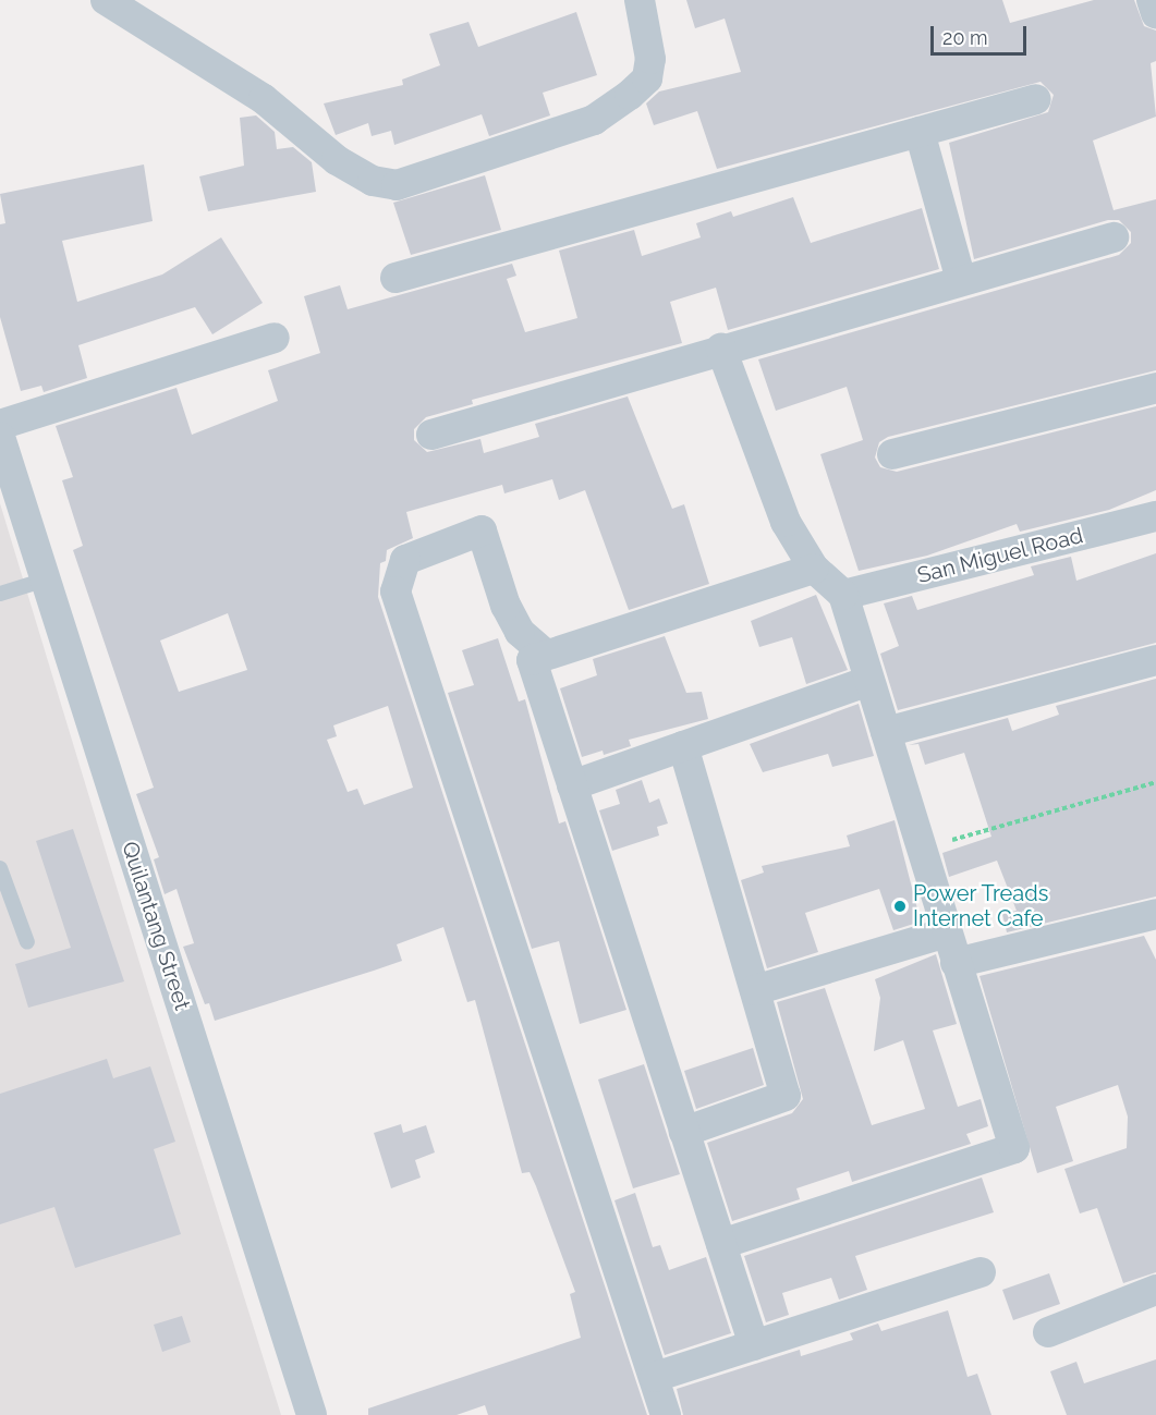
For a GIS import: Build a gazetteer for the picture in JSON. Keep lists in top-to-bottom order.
{
  "streets": {
    "street": ["San Miguel Road", "Quilantang Street"]
  },
  "places": ["Power Treads Internet Cafe"],
  "scale_bar": "20 m"
}
